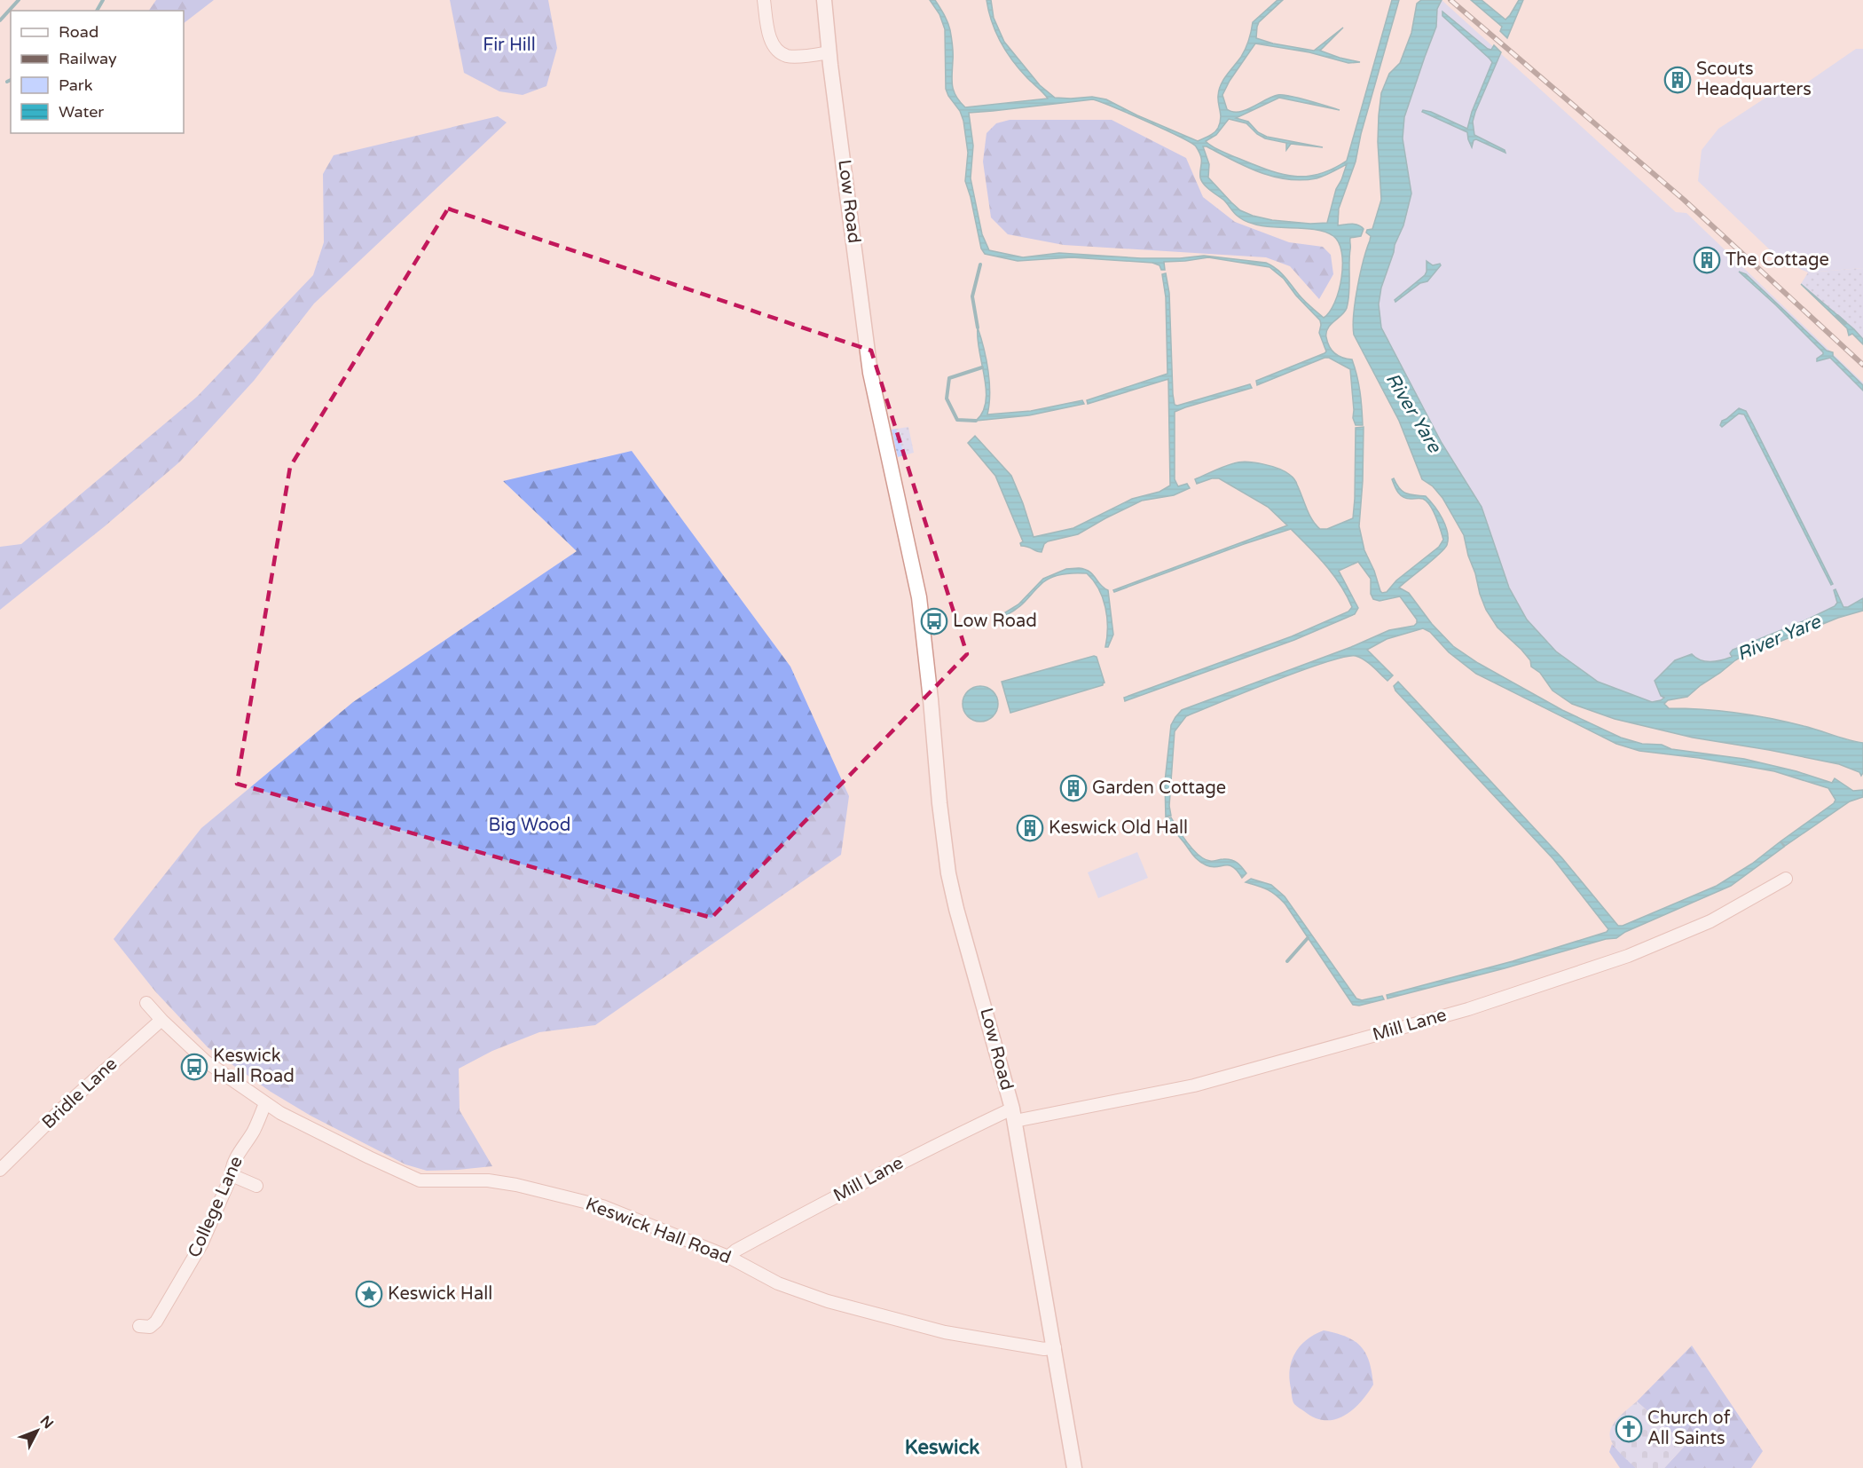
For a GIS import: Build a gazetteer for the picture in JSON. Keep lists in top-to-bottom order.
{
  "streets": {
    "street": [
      "Low Road",
      "Mill Lane",
      "Bridle Lane",
      "College Lane",
      "Keswick Hall Road"
    ]
  },
  "crossings": [
    ["Low Road", "Mill Lane"],
    ["Low Road", "Keswick Hall Road"],
    ["Mill Lane", "Keswick Hall Road"],
    ["Bridle Lane", "Keswick Hall Road"],
    ["College Lane", "Keswick Hall Road"]
  ],
  "districts": ["Keswick"],
  "water": ["River Yare"],
  "parks": ["Fir Hill", "Big Wood"],
  "places": {
    "building": [
      "Scouts Headquarters",
      "The Cottage",
      "Garden Cottage",
      "Keswick Old Hall"
    ],
    "bus stop": ["Low Road", "Keswick Hall Road"],
    "place": ["Keswick Hall"],
    "church": ["Church of All Saints"]
  },
  "legend": [
    "Road",
    "Railway",
    "Park",
    "Water"
  ],
  "north": "top right"
}
